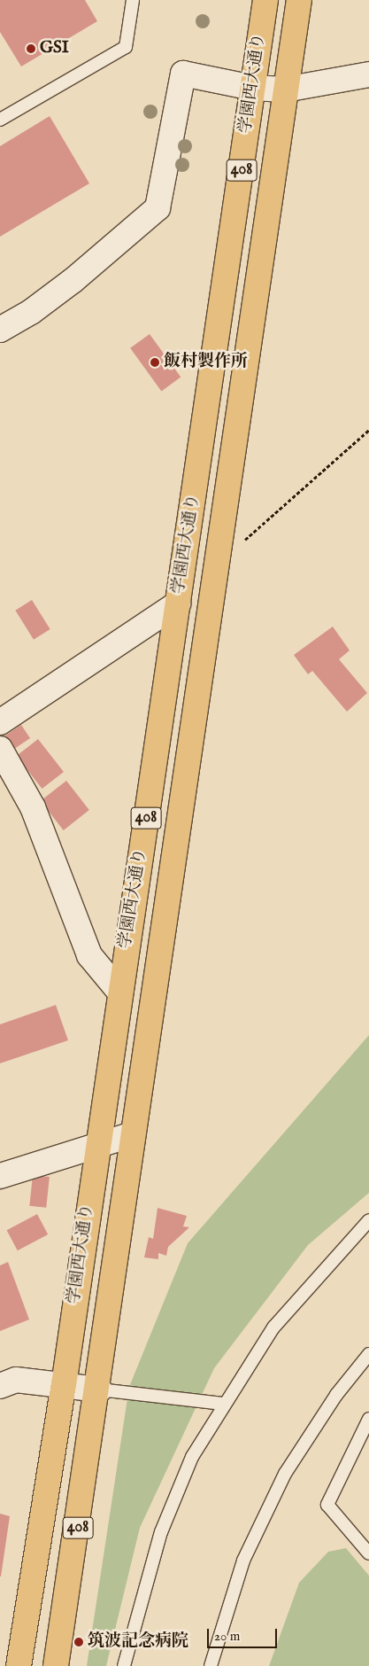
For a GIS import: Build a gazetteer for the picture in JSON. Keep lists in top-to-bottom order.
{
  "streets": {
    "highway": ["学園西大通り", "408"]
  },
  "places": ["GSI", "飯村製作所", "筑波記念病院"],
  "scale_bar": "20 m"
}
